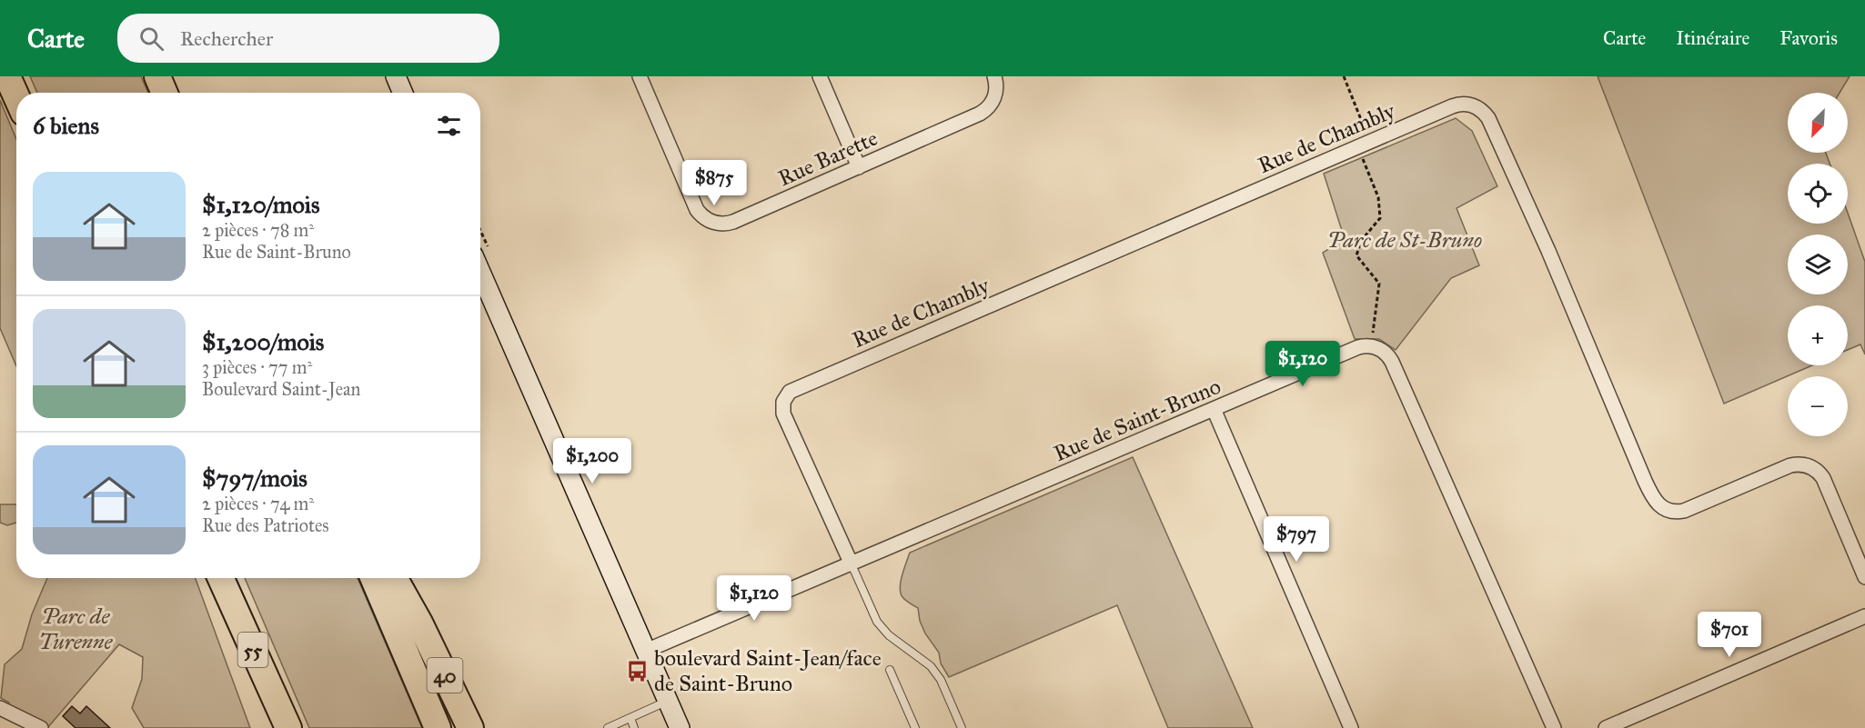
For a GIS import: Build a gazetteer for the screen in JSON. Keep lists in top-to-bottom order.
{
  "streets": {
    "highway": ["55", "40"],
    "street": ["Rue de Chambly", "Rue Barette", "Rue de Saint-Bruno"]
  },
  "crossings": [
    ["Rue de Chambly", "Rue de Saint-Bruno"]
  ],
  "parks": ["Parc de St-Bruno", "Parc de Turenne"],
  "places": {
    "bus stop": ["boulevard Saint-Jean/face de Saint-Bruno"]
  },
  "north": "bottom left",
  "page": {
    "header": "Carte",
    "search": "Rechercher",
    "nav": ["Carte", "Itinéraire", "Favoris"],
    "map_buttons": ["+", "−"],
    "heading": "6 biens",
    "list": [
      {
        "name": "$1,120/mois",
        "note": "2 pièces · 78 m² · Rue de Saint-Bruno"
      },
      {
        "name": "$1,200/mois",
        "note": "3 pièces · 77 m² · Boulevard Saint-Jean"
      },
      {
        "name": "$797/mois",
        "note": "2 pièces · 74 m² · Rue des Patriotes"
      }
    ],
    "price": [
      "$875",
      "$1,120",
      "$1,200",
      "$797",
      "$1,120",
      "$701"
    ]
  }
}
